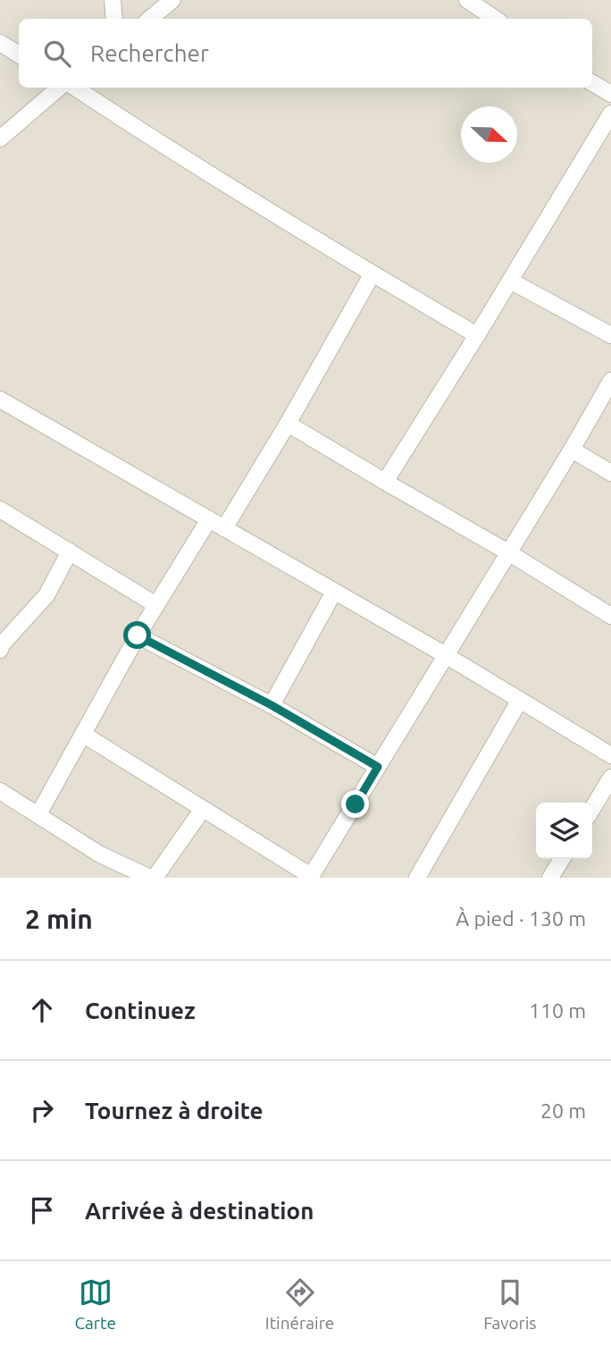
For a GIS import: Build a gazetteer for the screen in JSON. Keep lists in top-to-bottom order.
{
  "north": "right",
  "page": {
    "search": "Rechercher",
    "heading": ["2 min", "À pied · 130 m"],
    "list": [
      ["Continuez", "110 m"],
      ["Tournez à droite", "20 m"],
      "Arrivée à destination"
    ],
    "nav": ["Carte", "Itinéraire", "Favoris"]
  }
}
